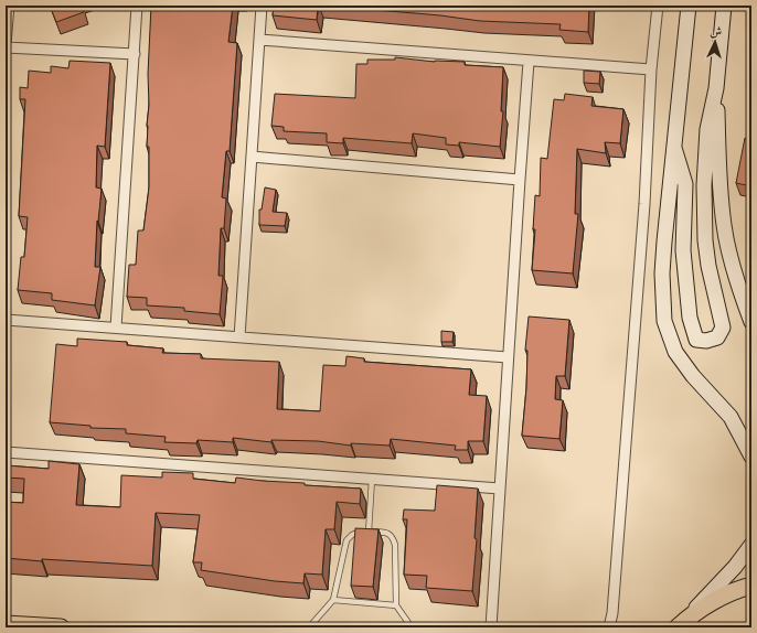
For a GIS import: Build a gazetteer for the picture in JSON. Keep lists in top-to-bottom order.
{
  "north": "top"
}
